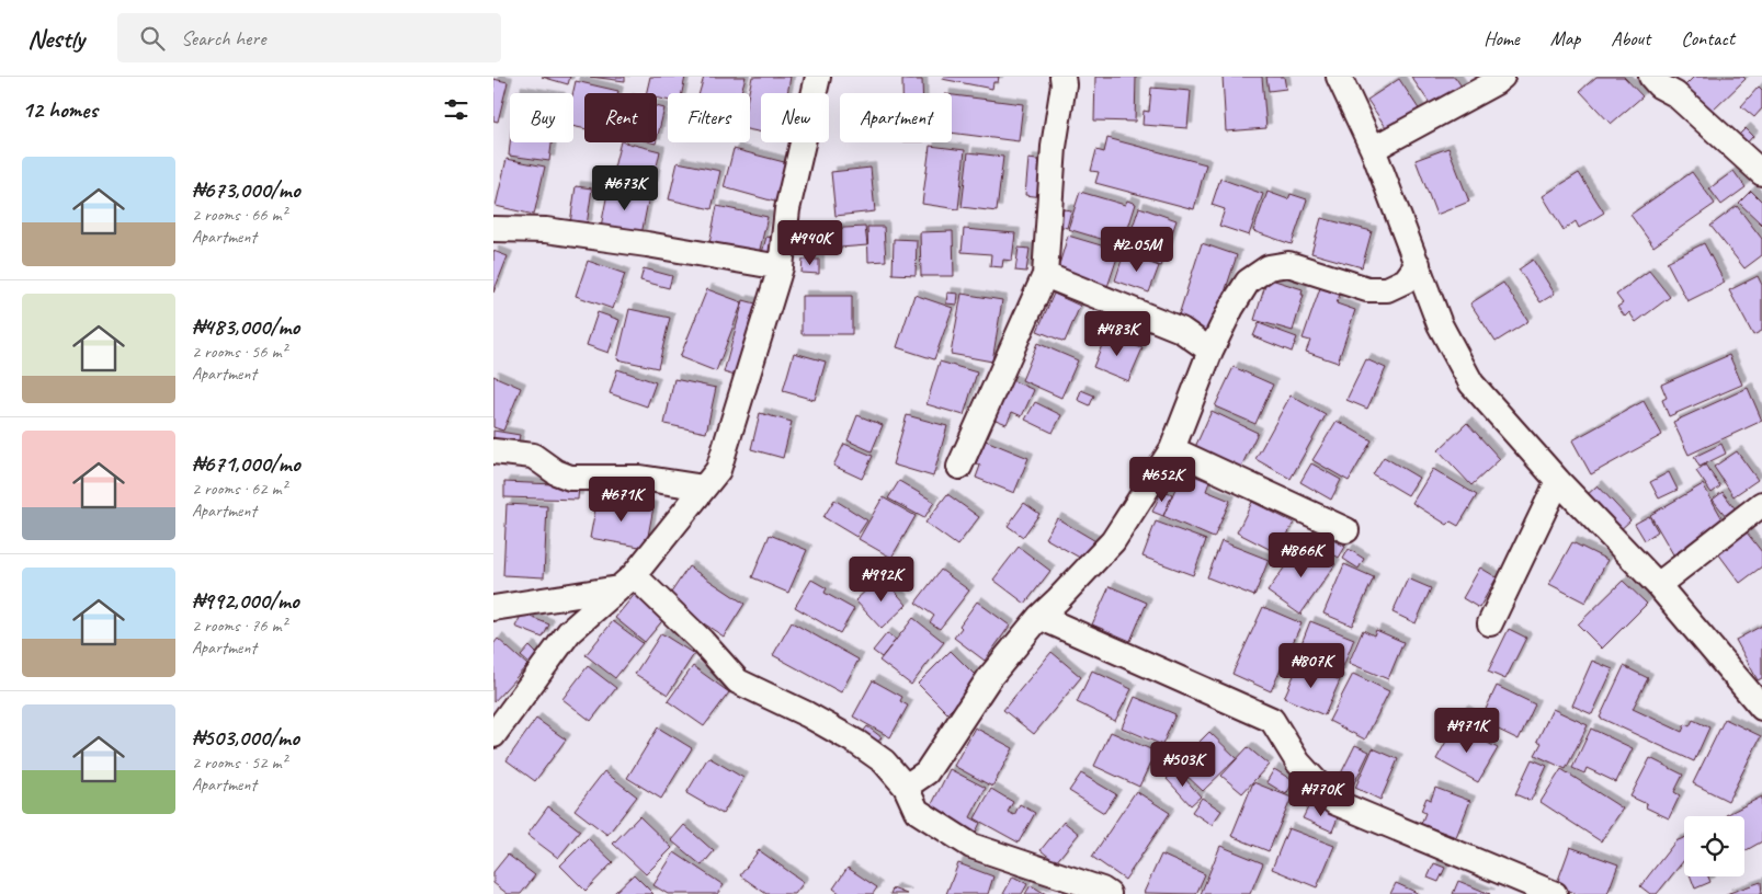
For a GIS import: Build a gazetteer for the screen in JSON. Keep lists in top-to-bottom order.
{
  "page": {
    "header": "Nestly",
    "search": "Search here",
    "nav": [
      "Home",
      "Map",
      "About",
      "Contact"
    ],
    "heading": "12 homes",
    "chip": [
      "Buy",
      "Rent",
      "Filters",
      "New",
      "Apartment"
    ],
    "list": [
      {
        "name": "₦673,000/mo",
        "note": "2 rooms · 66 m² · Apartment"
      },
      {
        "name": "₦483,000/mo",
        "note": "2 rooms · 56 m² · Apartment"
      },
      {
        "name": "₦671,000/mo",
        "note": "2 rooms · 62 m² · Apartment"
      },
      {
        "name": "₦992,000/mo",
        "note": "2 rooms · 76 m² · Apartment"
      },
      {
        "name": "₦503,000/mo",
        "note": "2 rooms · 52 m² · Apartment"
      }
    ],
    "price": [
      "₦673K",
      "₦940K",
      "₦2.05M",
      "₦483K",
      "₦652K",
      "₦671K",
      "₦866K",
      "₦992K",
      "₦807K",
      "₦971K",
      "₦503K",
      "₦770K"
    ]
  }
}
